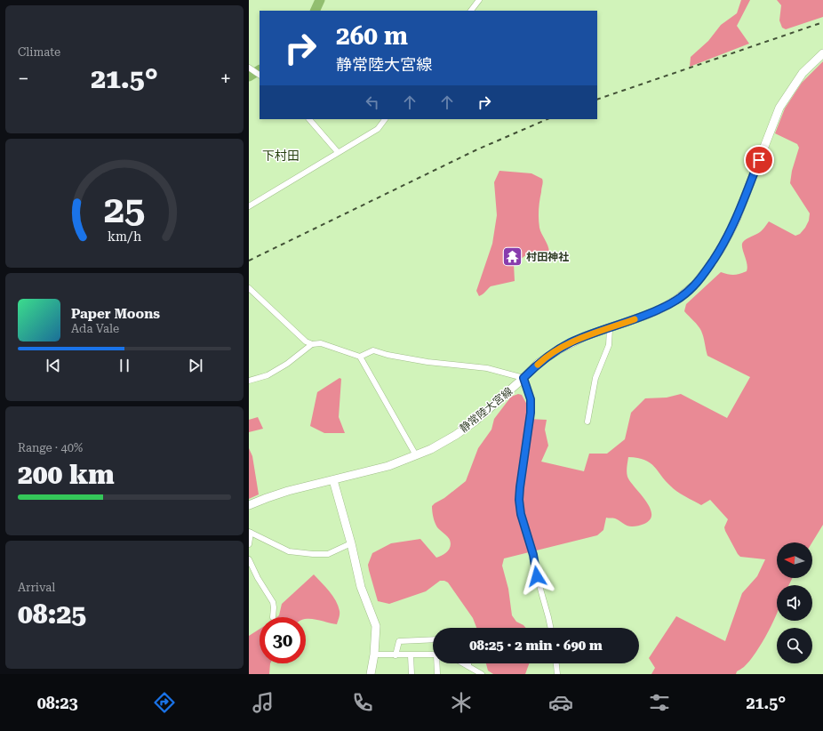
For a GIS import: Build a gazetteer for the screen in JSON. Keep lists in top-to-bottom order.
{
  "streets": {
    "main road": ["静常陸大宮線"]
  },
  "districts": ["下村田"],
  "places": {
    "temple": ["村田神社"]
  },
  "north": "left",
  "page": {
    "tile": [
      "Climate",
      ["Range · 40%", "200 km"],
      ["Arrival", "08:25"]
    ],
    "turn": ["260 m", "静常陸大宮線"],
    "heat": ["−", "21.5°", "+"],
    "song": ["Paper Moons", "Ada Vale"],
    "limit": "30",
    "trip": "08:25 · 2 min · 690 m",
    "tabs": ["08:23", "21.5°"],
    "gauge": ["25", "km/h"]
  }
}
